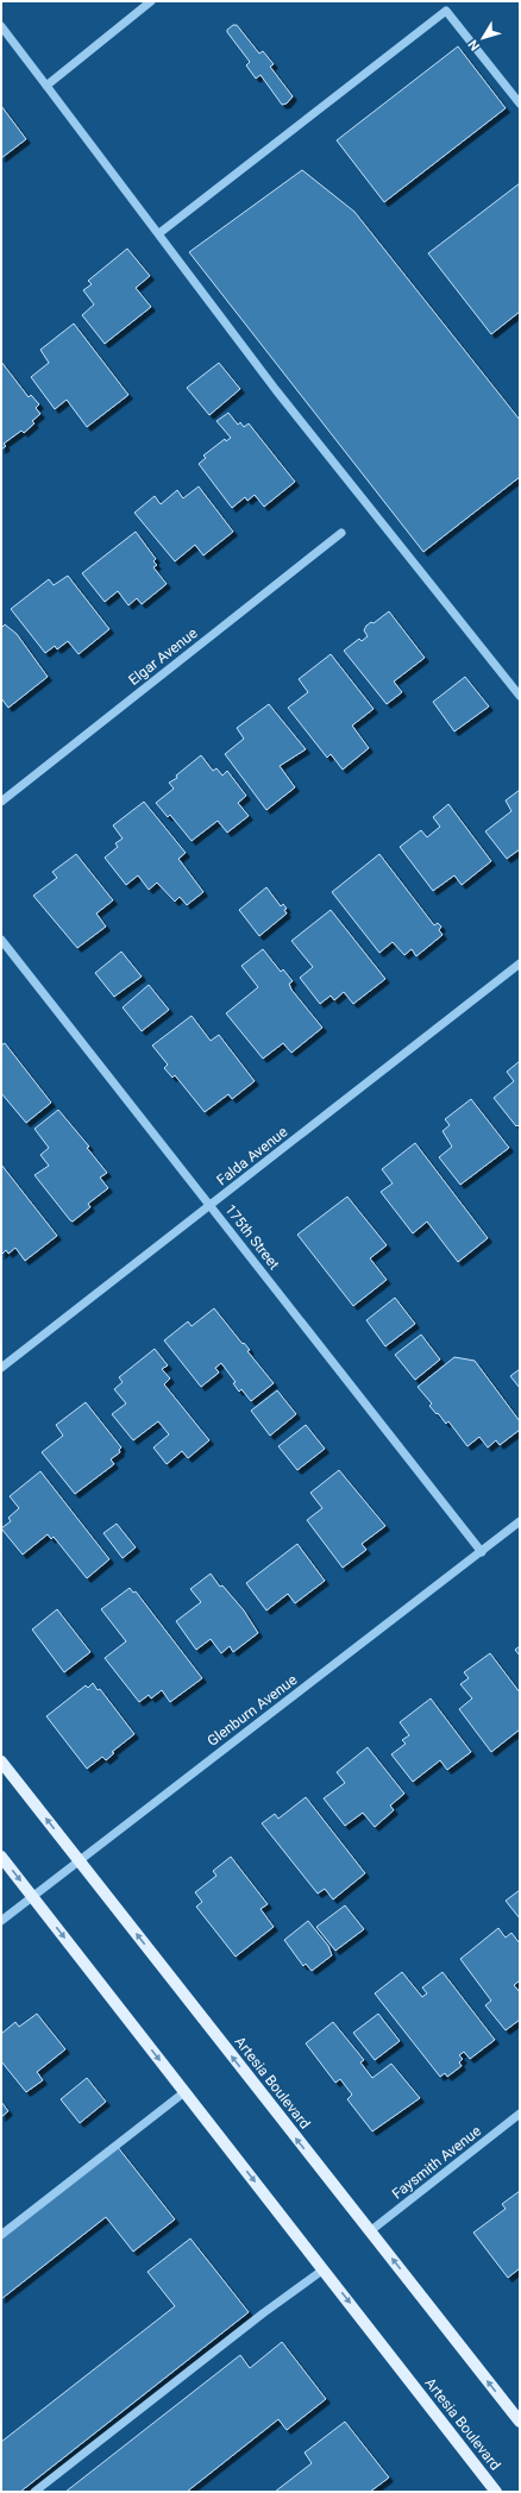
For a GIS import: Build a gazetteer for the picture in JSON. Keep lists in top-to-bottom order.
{
  "streets": {
    "main road": ["Artesia Boulevard"],
    "street": [
      "Elgar Avenue",
      "Falda Avenue",
      "175th Street",
      "Glenburn Avenue",
      "Faysmith Avenue"
    ]
  },
  "crossings": [
    ["Falda Avenue", "175th Street"],
    ["175th Street", "Glenburn Avenue"],
    ["Glenburn Avenue", "Artesia Boulevard"],
    ["Artesia Boulevard", "Faysmith Avenue"]
  ],
  "north": "bottom left"
}
